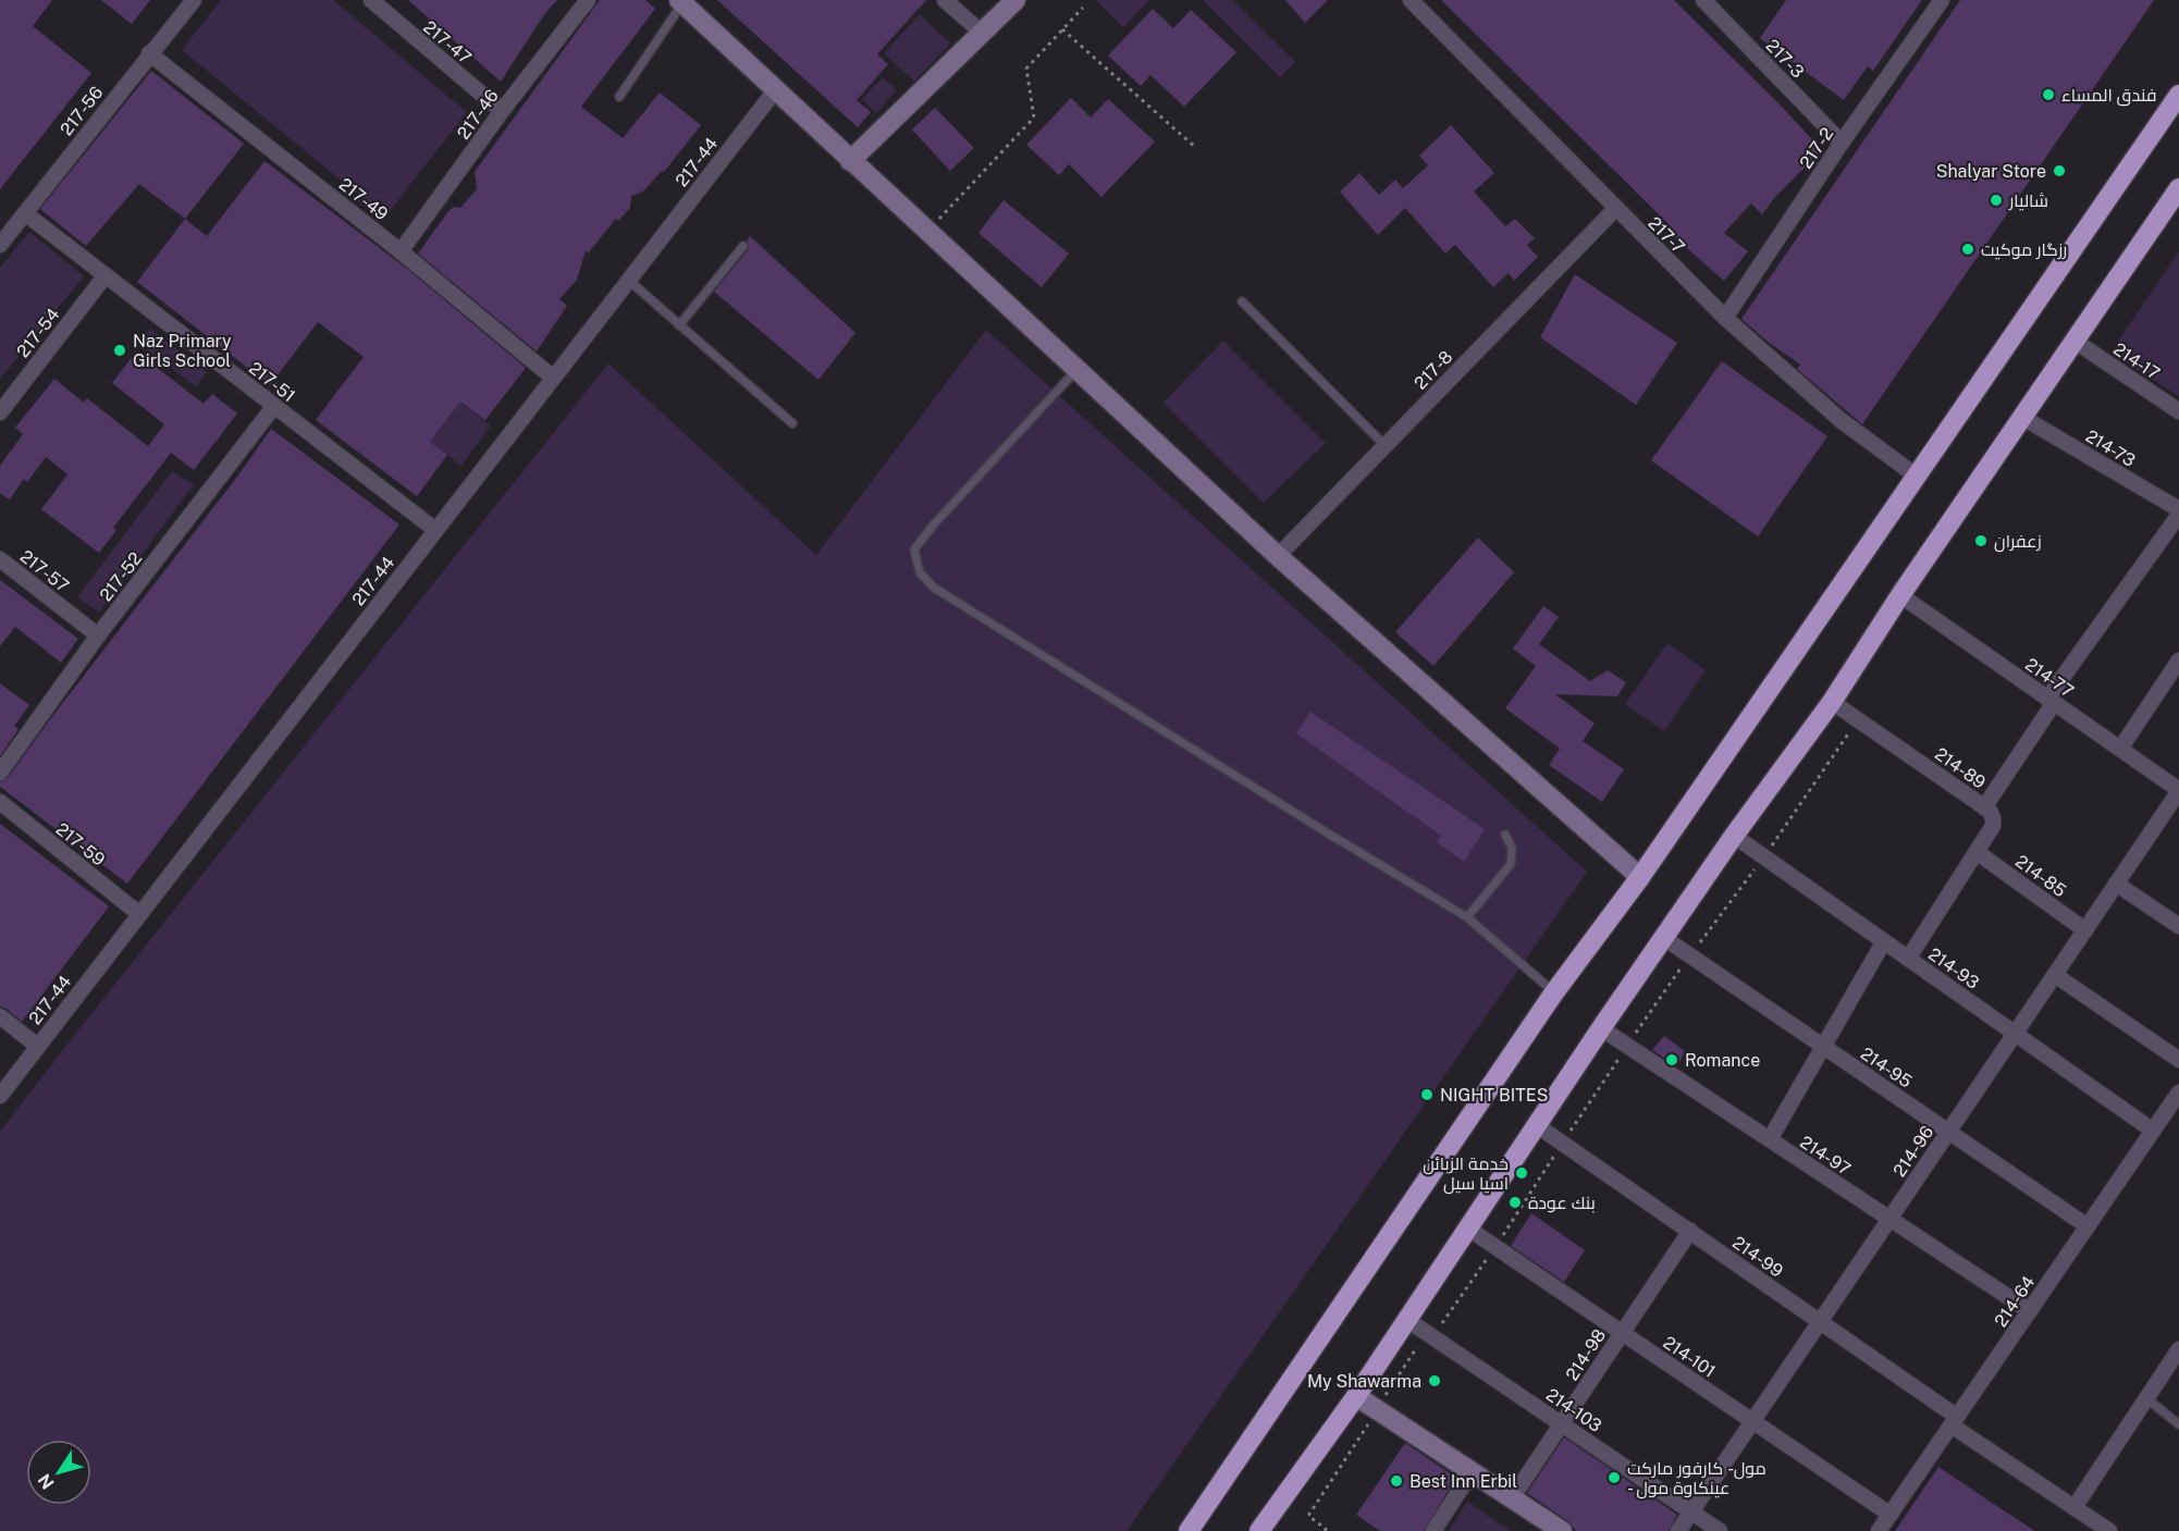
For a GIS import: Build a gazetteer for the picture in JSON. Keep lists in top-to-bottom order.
{
  "streets": {
    "street": [
      "217-47",
      "217-3",
      "217-56",
      "217-46",
      "217-2",
      "217-44",
      "217-49",
      "217-7",
      "217-54",
      "214-17",
      "217-8",
      "217-51",
      "214-73",
      "217-57",
      "217-52",
      "214-77",
      "214-89",
      "217-59",
      "214-85",
      "214-93",
      "214-95",
      "214-96",
      "214-97",
      "214-99",
      "214-64",
      "214-98",
      "214-101",
      "214-103"
    ]
  },
  "crossings": [
    ["217-47", "217-46"],
    ["217-3", "217-2"],
    ["217-56", "217-49"],
    ["217-56", "217-51"],
    ["217-46", "217-49"],
    ["217-2", "217-7"],
    ["217-44", "217-49"],
    ["217-44", "217-51"],
    ["217-44", "217-59"],
    ["217-7", "217-8"],
    ["217-54", "217-51"],
    ["217-51", "217-52"],
    ["217-57", "217-52"],
    ["214-77", "214-96"],
    ["214-89", "214-85"],
    ["214-89", "214-93"],
    ["214-85", "214-96"],
    ["214-93", "214-96"],
    ["214-93", "214-64"],
    ["214-95", "214-96"],
    ["214-95", "214-64"],
    ["214-96", "214-97"],
    ["214-96", "214-99"],
    ["214-96", "214-101"],
    ["214-96", "214-103"],
    ["214-97", "214-64"],
    ["214-99", "214-64"],
    ["214-99", "214-98"],
    ["214-64", "214-101"],
    ["214-98", "214-101"],
    ["214-98", "214-103"]
  ],
  "places": [
    "فندق المساء",
    "Shalyar Store",
    "شاليار",
    "رزگار موكيت",
    "Naz Primary Girls School",
    "زعفران",
    "Romance",
    "NIGHT BITES",
    "خدمة الزبائن اسيا سيل",
    "بنك عودة",
    "My Shawarma",
    "مول - كارفور ماركت - عينكاوة مول",
    "Best Inn Erbil"
  ],
  "north": "bottom left"
}
